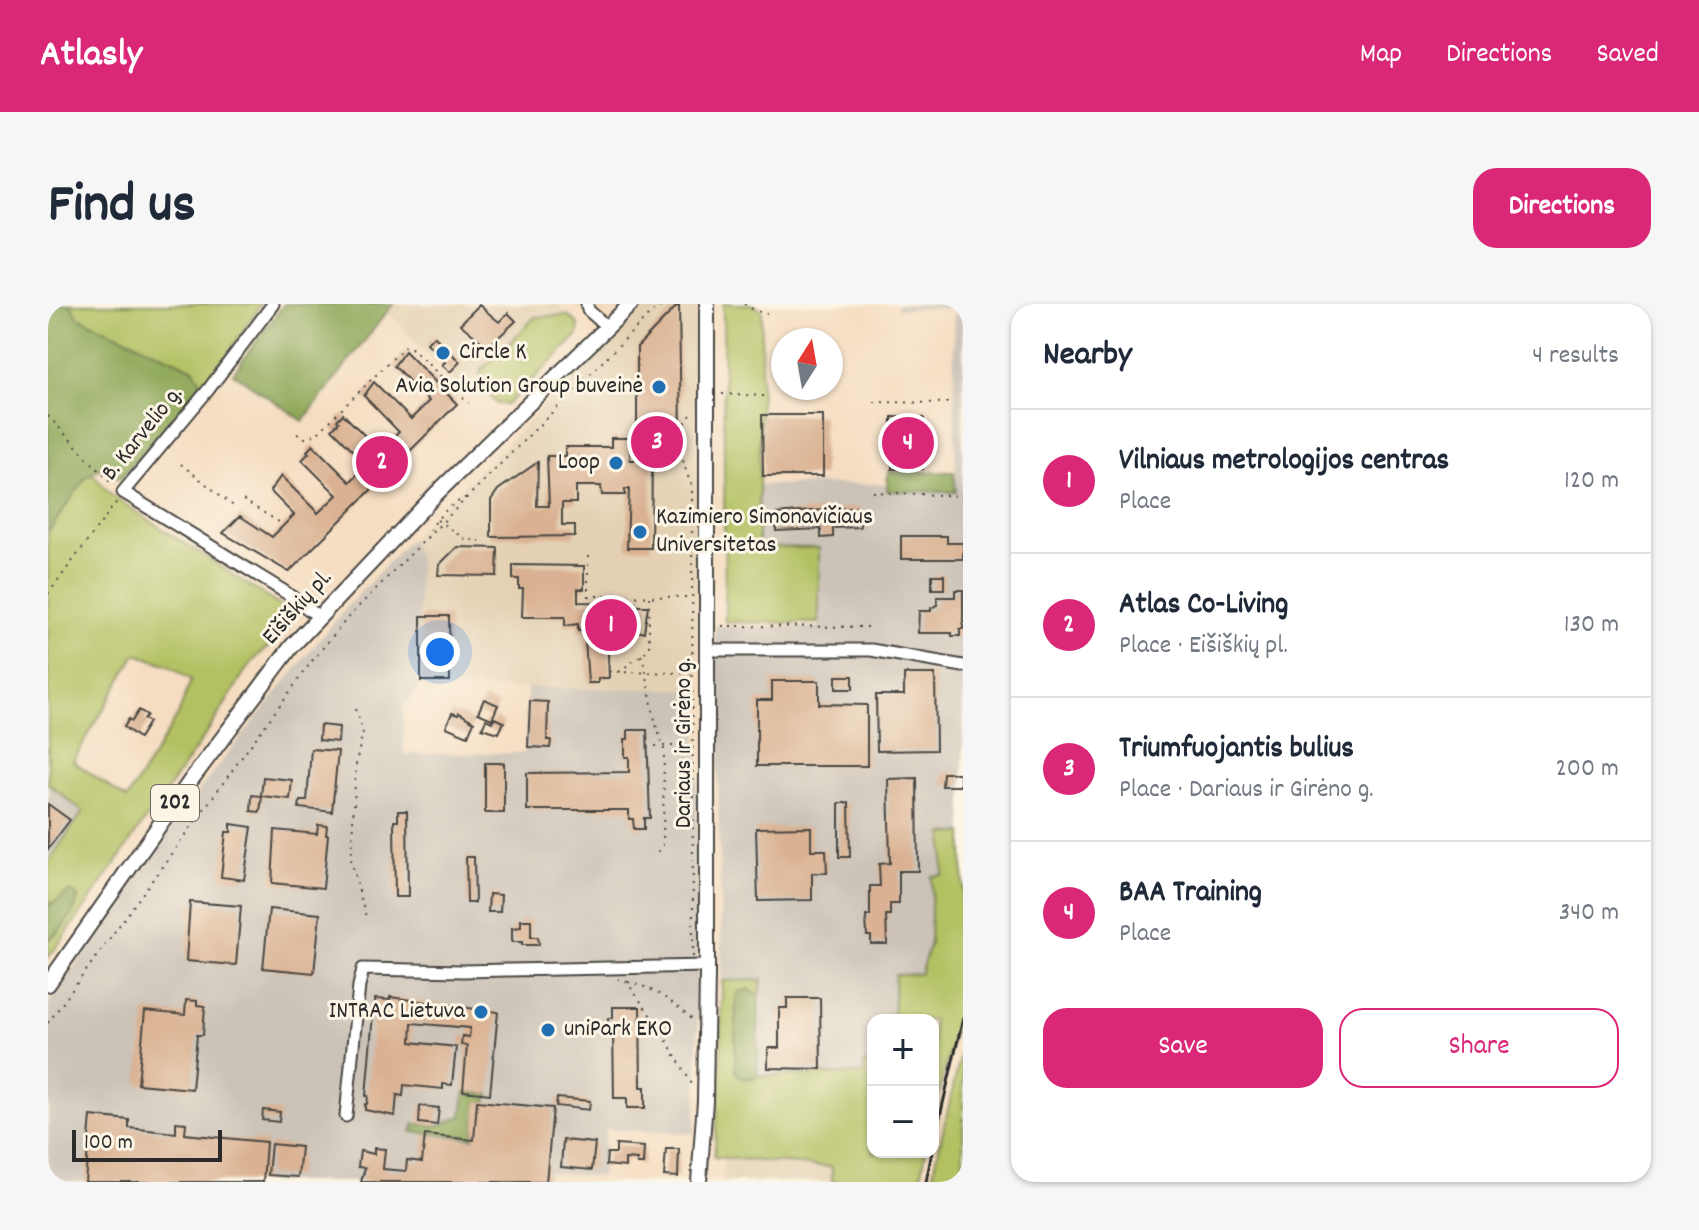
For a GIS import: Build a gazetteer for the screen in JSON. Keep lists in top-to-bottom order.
{
  "streets": {
    "main road": ["Eišiškių pl.", "Dariaus ir Girėno g.", "202"],
    "street": ["B. Karvelio g."]
  },
  "places": [
    "Circle K",
    "Avia Solution Group buveinė",
    "Loop",
    "Kazimiero Simonavičiaus Universitetas",
    "INTRAC Lietuva",
    "uniPark EKO"
  ],
  "scale_bar": "100 m",
  "north": "top",
  "page": {
    "header": "Atlasly",
    "nav": ["Map", "Directions", "Saved"],
    "title": "Find us",
    "buttons": [
      "Directions",
      ["Save", "Share"]
    ],
    "heading": ["Nearby", "4 results"],
    "list": [
      {
        "mark": "1",
        "name": "Vilniaus metrologijos centras",
        "note": "Place",
        "value": "120 m"
      },
      {
        "mark": "2",
        "name": "Atlas Co-Living",
        "note": "Place · Eišiškių pl.",
        "value": "130 m"
      },
      {
        "mark": "3",
        "name": "Triumfuojantis bulius",
        "note": "Place · Dariaus ir Girėno g.",
        "value": "200 m"
      },
      {
        "mark": "4",
        "name": "BAA Training",
        "note": "Place",
        "value": "340 m"
      }
    ],
    "pins": [
      "3",
      "4",
      "2",
      "1"
    ],
    "map_buttons": ["+", "−"],
    "scale": "100 m"
  }
}
